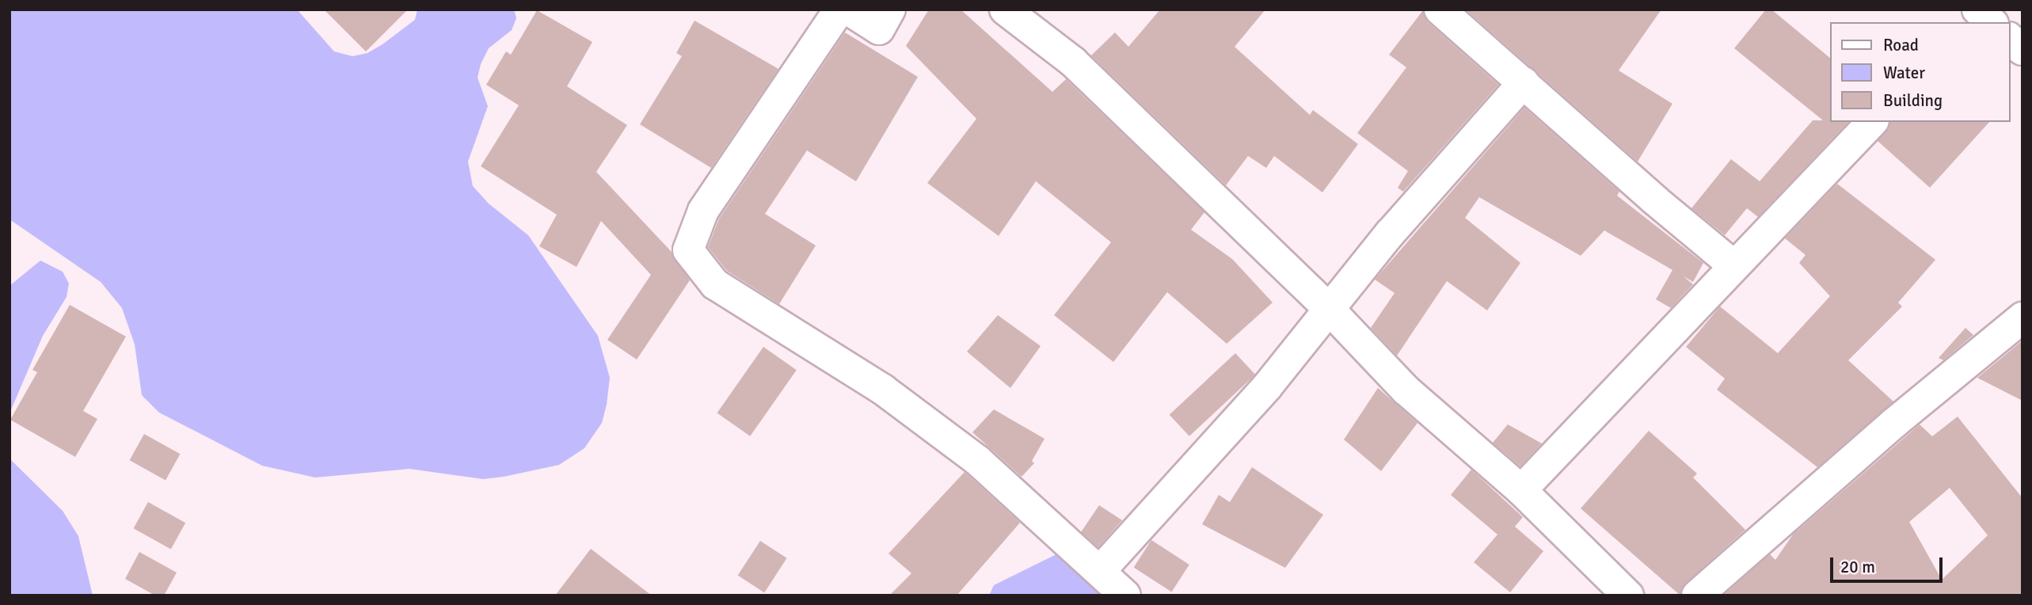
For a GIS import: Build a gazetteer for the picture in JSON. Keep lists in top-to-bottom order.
{
  "legend": ["Road", "Water", "Building"],
  "scale_bar": "20 m"
}
